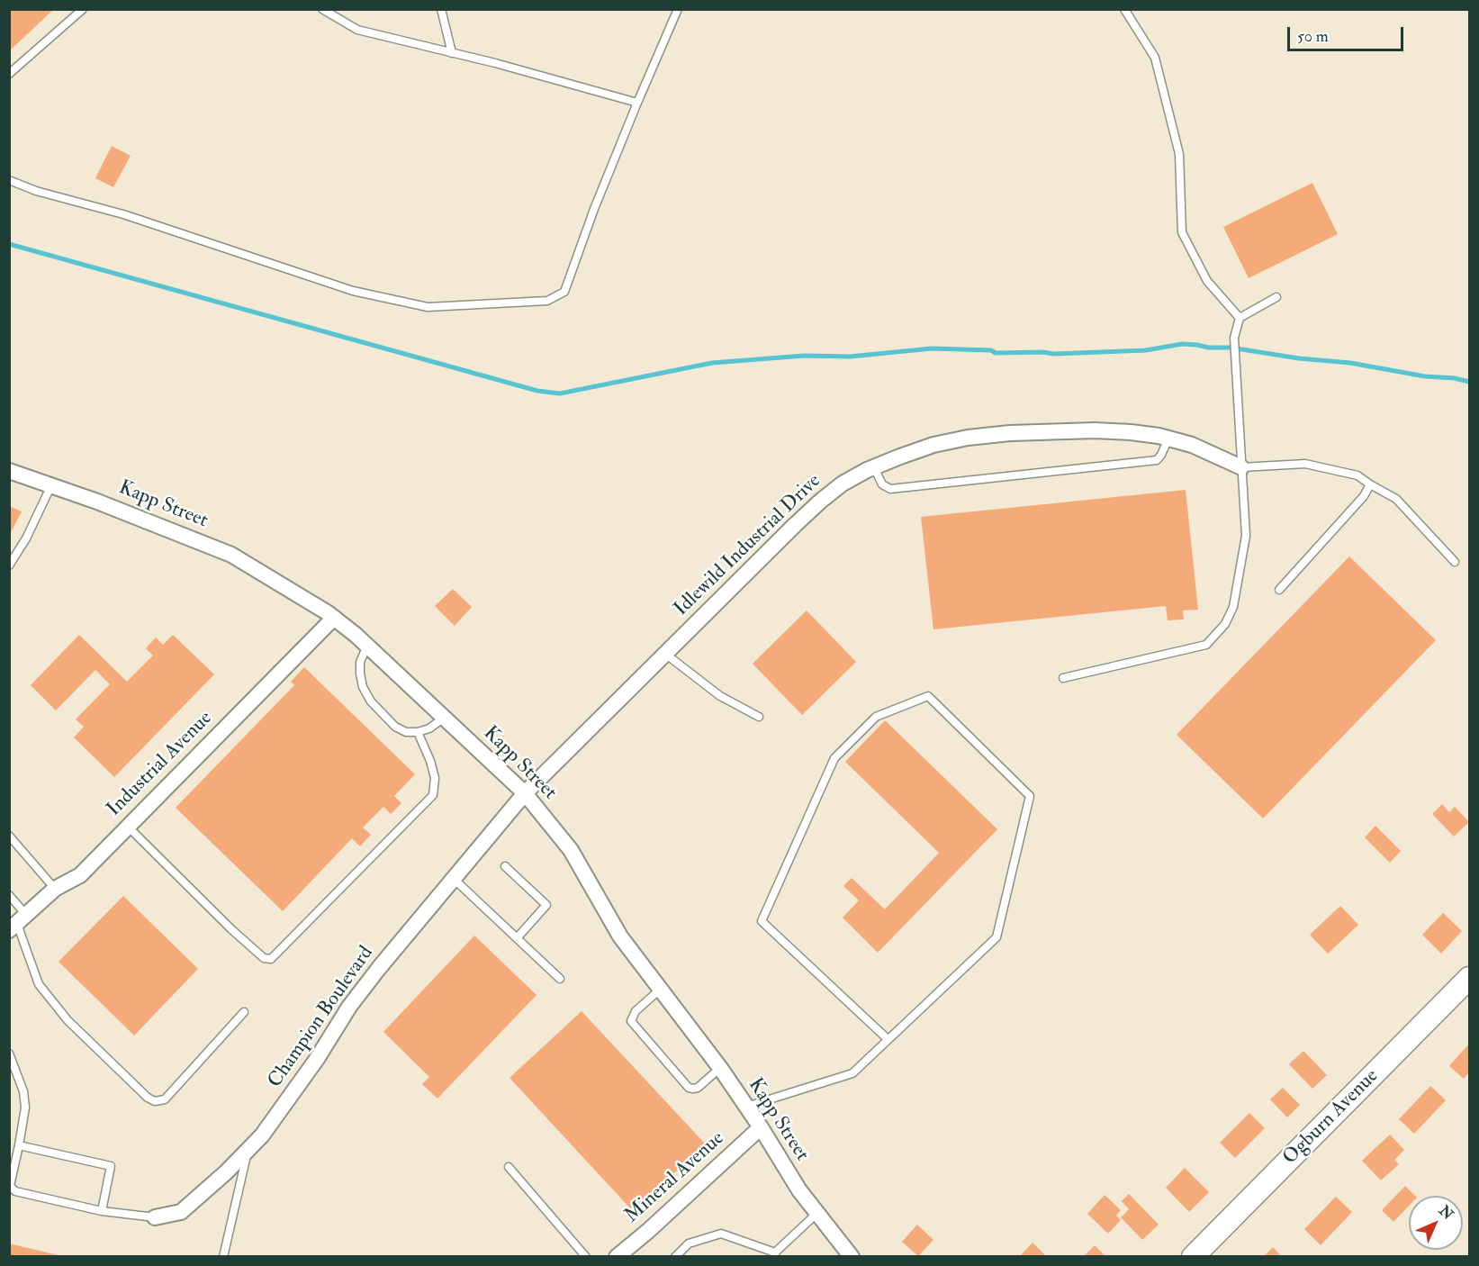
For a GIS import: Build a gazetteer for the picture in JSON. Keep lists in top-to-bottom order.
{
  "streets": {
    "street": [
      "Kapp Street",
      "Idlewild Industrial Drive",
      "Industrial Avenue",
      "Champion Boulevard",
      "Ogburn Avenue",
      "Mineral Avenue"
    ]
  },
  "crossings": [
    ["Kapp Street", "Idlewild Industrial Drive"],
    ["Kapp Street", "Industrial Avenue"],
    ["Kapp Street", "Champion Boulevard"],
    ["Kapp Street", "Mineral Avenue"],
    ["Idlewild Industrial Drive", "Champion Boulevard"]
  ],
  "scale_bar": "50 m",
  "north": "top right"
}
